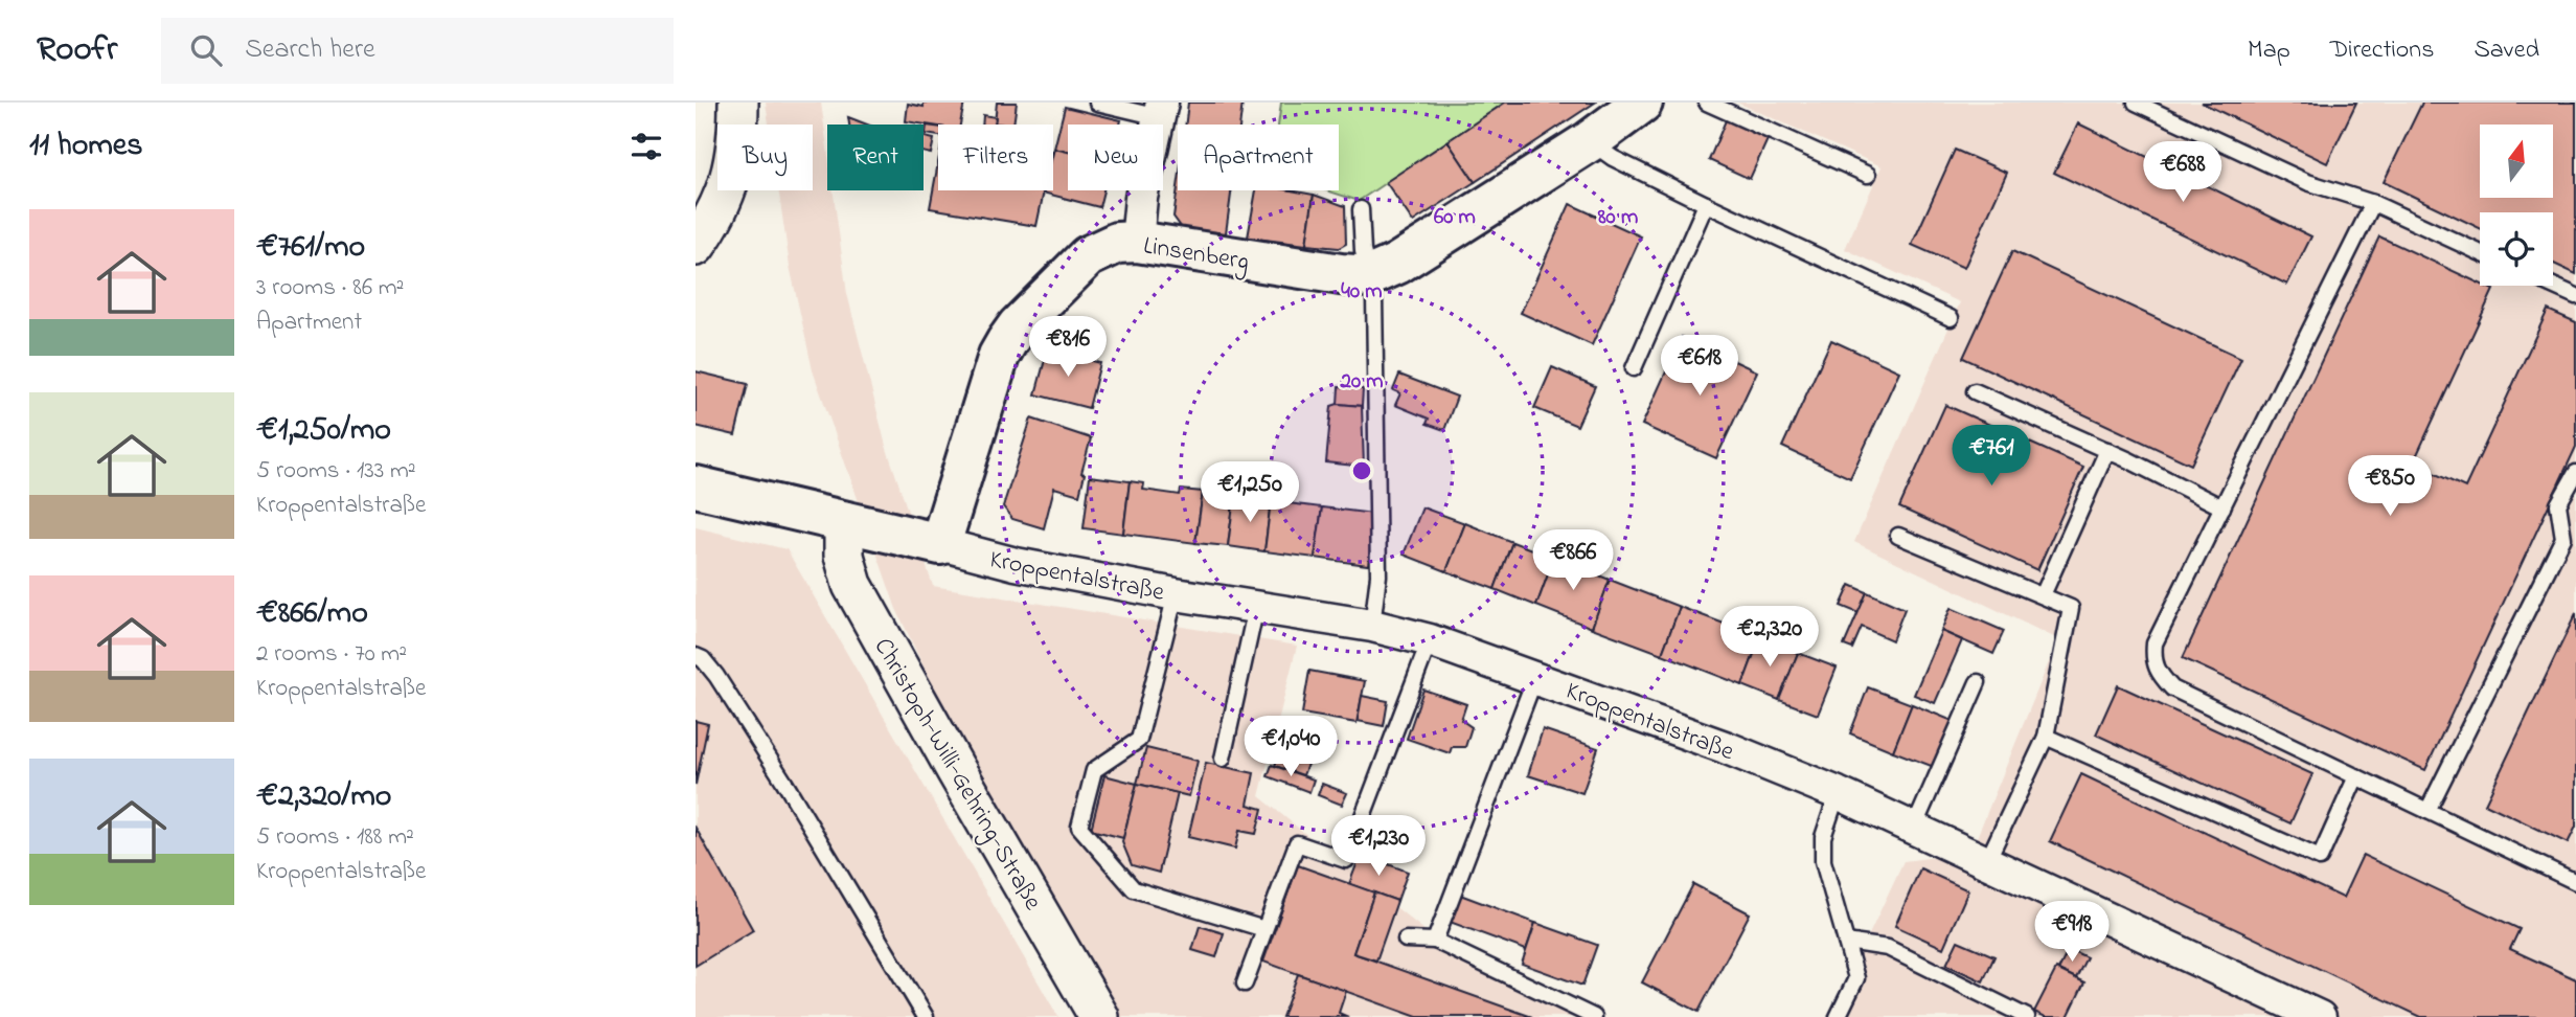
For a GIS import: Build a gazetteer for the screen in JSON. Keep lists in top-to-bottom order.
{
  "streets": {
    "main road": ["Linsenberg"],
    "street": ["Kroppentalstraße", "Christoph-Willi-Gehring-Straße"]
  },
  "crossings": [
    ["Linsenberg", "Kroppentalstraße"]
  ],
  "north": "top",
  "page": {
    "header": "Roofr",
    "search": "Search here",
    "nav": ["Map", "Directions", "Saved"],
    "heading": "11 homes",
    "chip": [
      "Buy",
      "Rent",
      "Filters",
      "New",
      "Apartment"
    ],
    "price": [
      "€688",
      "€816",
      "€618",
      "€761",
      "€850",
      "€1,250",
      "€866",
      "€2,320",
      "€1,040",
      "€1,230",
      "€918"
    ],
    "list": [
      {
        "name": "€761/mo",
        "note": "3 rooms · 86 m² · Apartment"
      },
      {
        "name": "€1,250/mo",
        "note": "5 rooms · 133 m² · Kroppentalstraße"
      },
      {
        "name": "€866/mo",
        "note": "2 rooms · 70 m² · Kroppentalstraße"
      },
      {
        "name": "€2,320/mo",
        "note": "5 rooms · 188 m² · Kroppentalstraße"
      }
    ]
  },
  "rings": [
    "80 m",
    "60 m",
    "40 m",
    "20 m"
  ]
}
